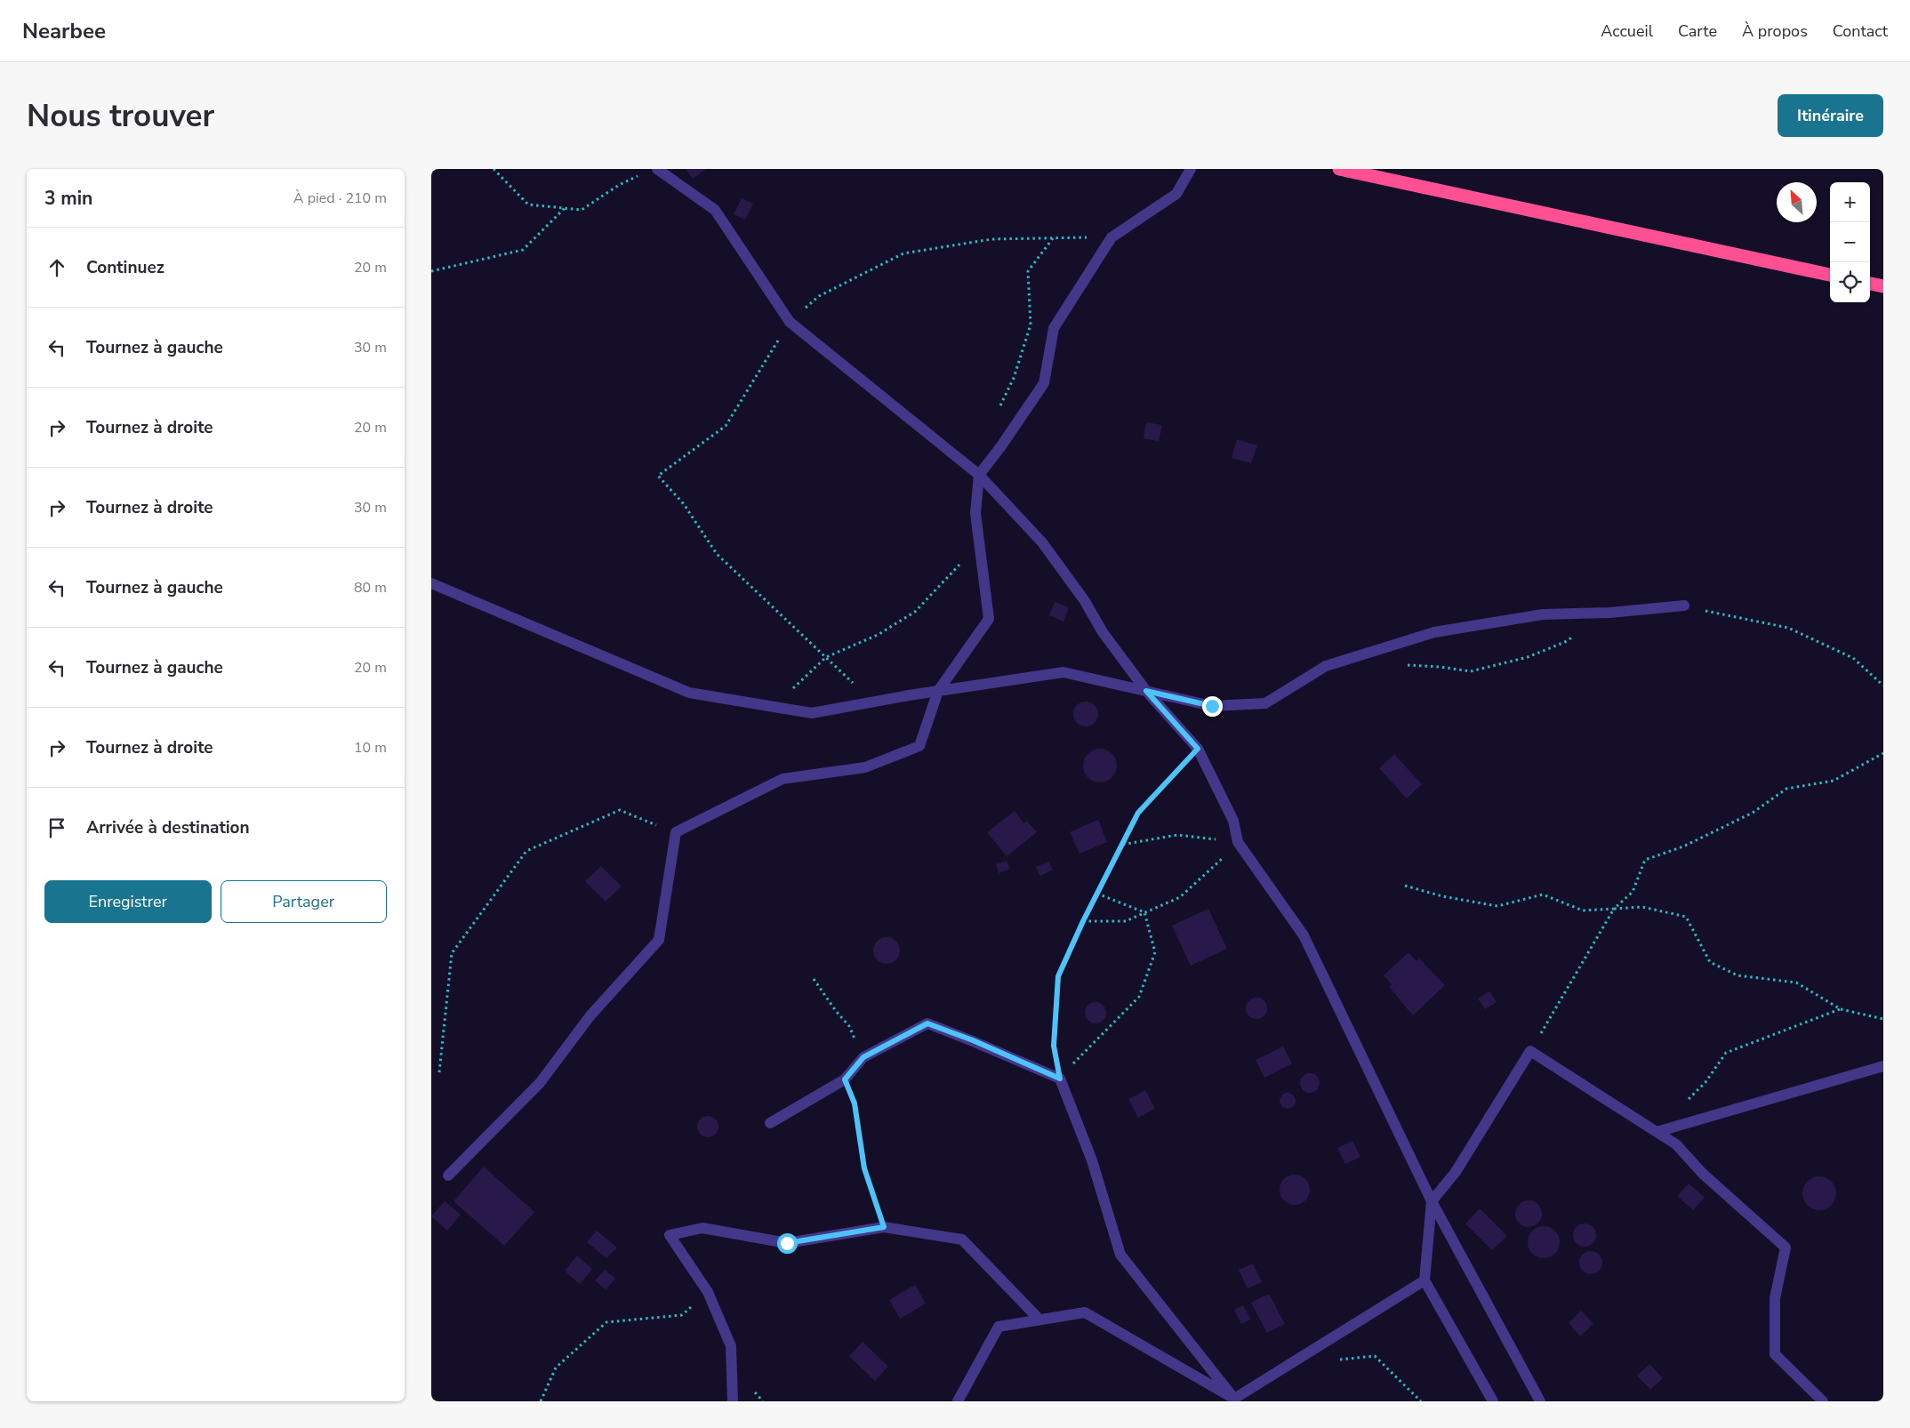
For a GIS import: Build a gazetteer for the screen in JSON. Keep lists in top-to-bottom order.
{
  "north": "top left",
  "page": {
    "header": "Nearbee",
    "nav": [
      "Accueil",
      "Carte",
      "À propos",
      "Contact"
    ],
    "buttons": [
      "Itinéraire",
      ["Enregistrer", "Partager"]
    ],
    "title": "Nous trouver",
    "heading": ["3 min", "À pied · 210 m"],
    "map_buttons": ["+", "−"],
    "list": [
      ["Continuez", "20 m"],
      ["Tournez à gauche", "30 m"],
      ["Tournez à droite", "20 m"],
      ["Tournez à droite", "30 m"],
      ["Tournez à gauche", "80 m"],
      ["Tournez à gauche", "20 m"],
      ["Tournez à droite", "10 m"],
      "Arrivée à destination"
    ]
  }
}
